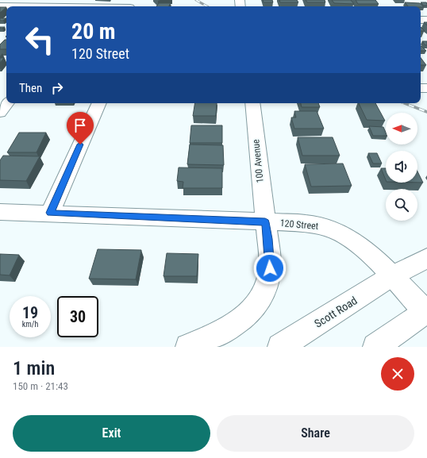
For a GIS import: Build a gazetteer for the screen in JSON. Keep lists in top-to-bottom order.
{
  "streets": {
    "street": ["100 Avenue", "120 Street", "Scott Road"]
  },
  "crossings": [
    ["100 Avenue", "120 Street"],
    ["120 Street", "Scott Road"]
  ],
  "north": "left",
  "page": {
    "turn": ["20 m", "120 Street"],
    "then": "Then",
    "speed": "19 km/h",
    "limit": "30",
    "heading": ["1 min", "150 m · 21:43"],
    "buttons": ["Exit", "Share"]
  }
}
